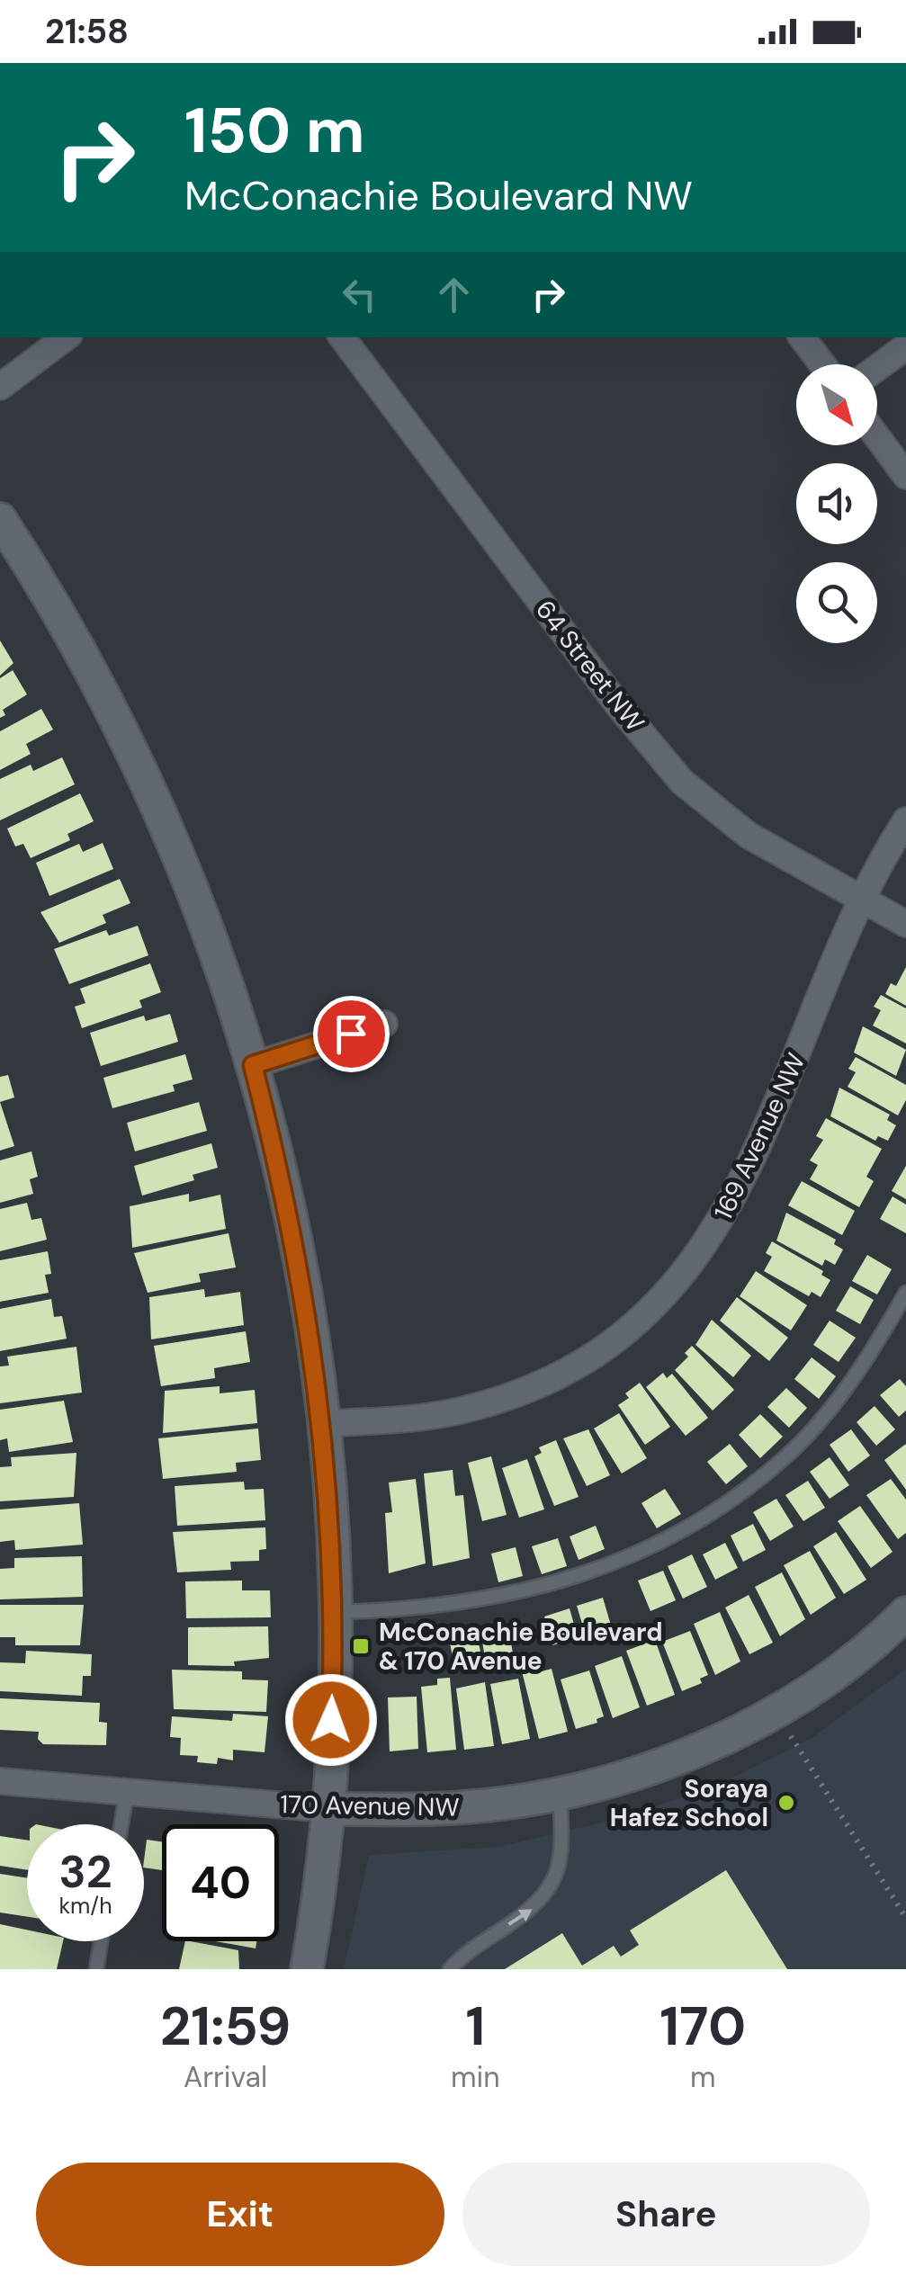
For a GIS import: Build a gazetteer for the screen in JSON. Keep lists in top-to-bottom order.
{
  "streets": {
    "street": ["64 Street NW", "169 Avenue NW", "170 Avenue NW"]
  },
  "crossings": [
    ["64 Street NW", "169 Avenue NW"]
  ],
  "places": {
    "transit": ["McConachie Boulevard & 170 Avenue"],
    "other": ["Soraya Hafez School"]
  },
  "north": "bottom right",
  "page": {
    "status": "21:58",
    "turn": ["150 m", "McConachie Boulevard NW"],
    "speed": "32 km/h",
    "limit": "40",
    "eta": [
      "21:59",
      "Arrival",
      "1",
      "min",
      "170",
      "m"
    ],
    "buttons": ["Exit", "Share"]
  }
}
